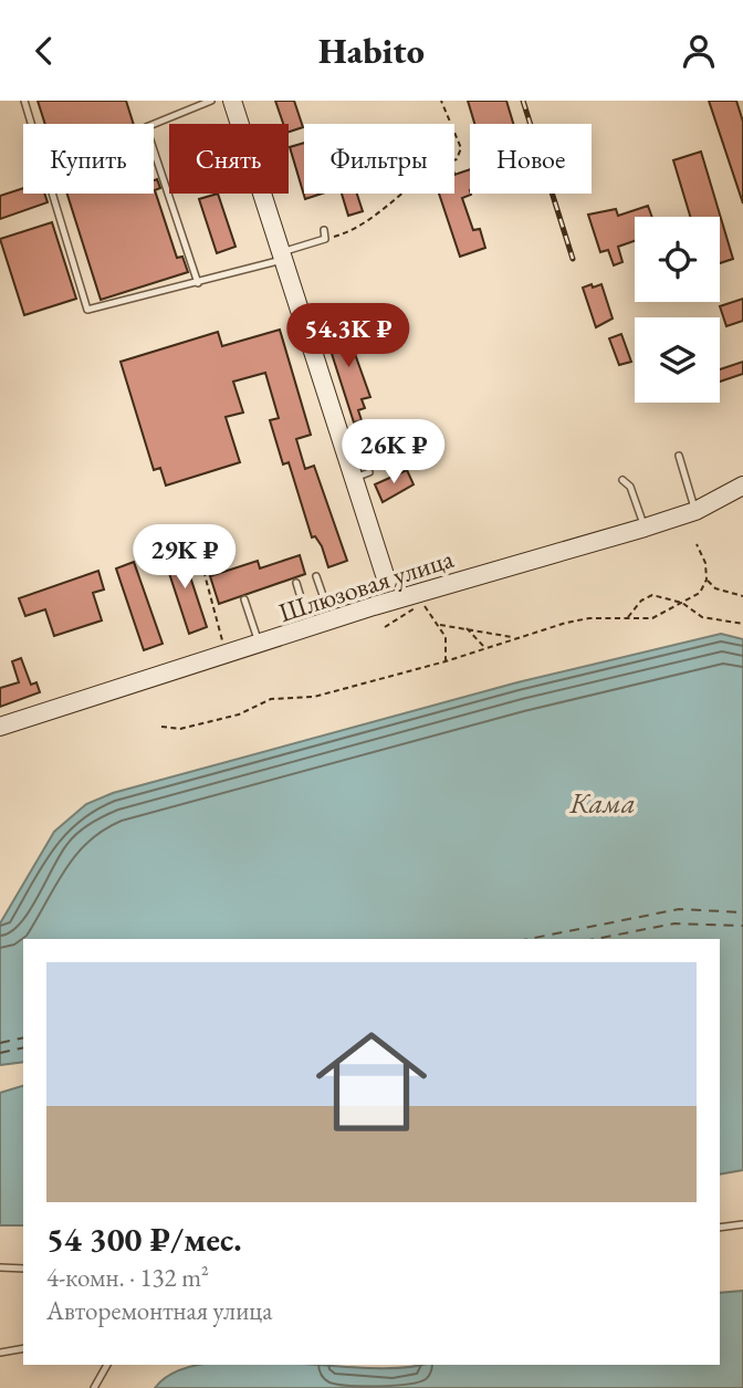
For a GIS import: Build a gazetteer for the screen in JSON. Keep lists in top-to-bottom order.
{
  "streets": {
    "street": ["Шлюзовая улица"]
  },
  "water": ["Кама"],
  "page": {
    "header": "Habito",
    "chip": [
      "Купить",
      "Снять",
      "Фильтры",
      "Новое"
    ],
    "price": ["54.3K ₽", "26K ₽", "29K ₽"],
    "list": [
      {
        "name": "54 300 ₽/мес.",
        "note": "4-комн. · 132 m² · Авторемонтная улица"
      }
    ]
  }
}
